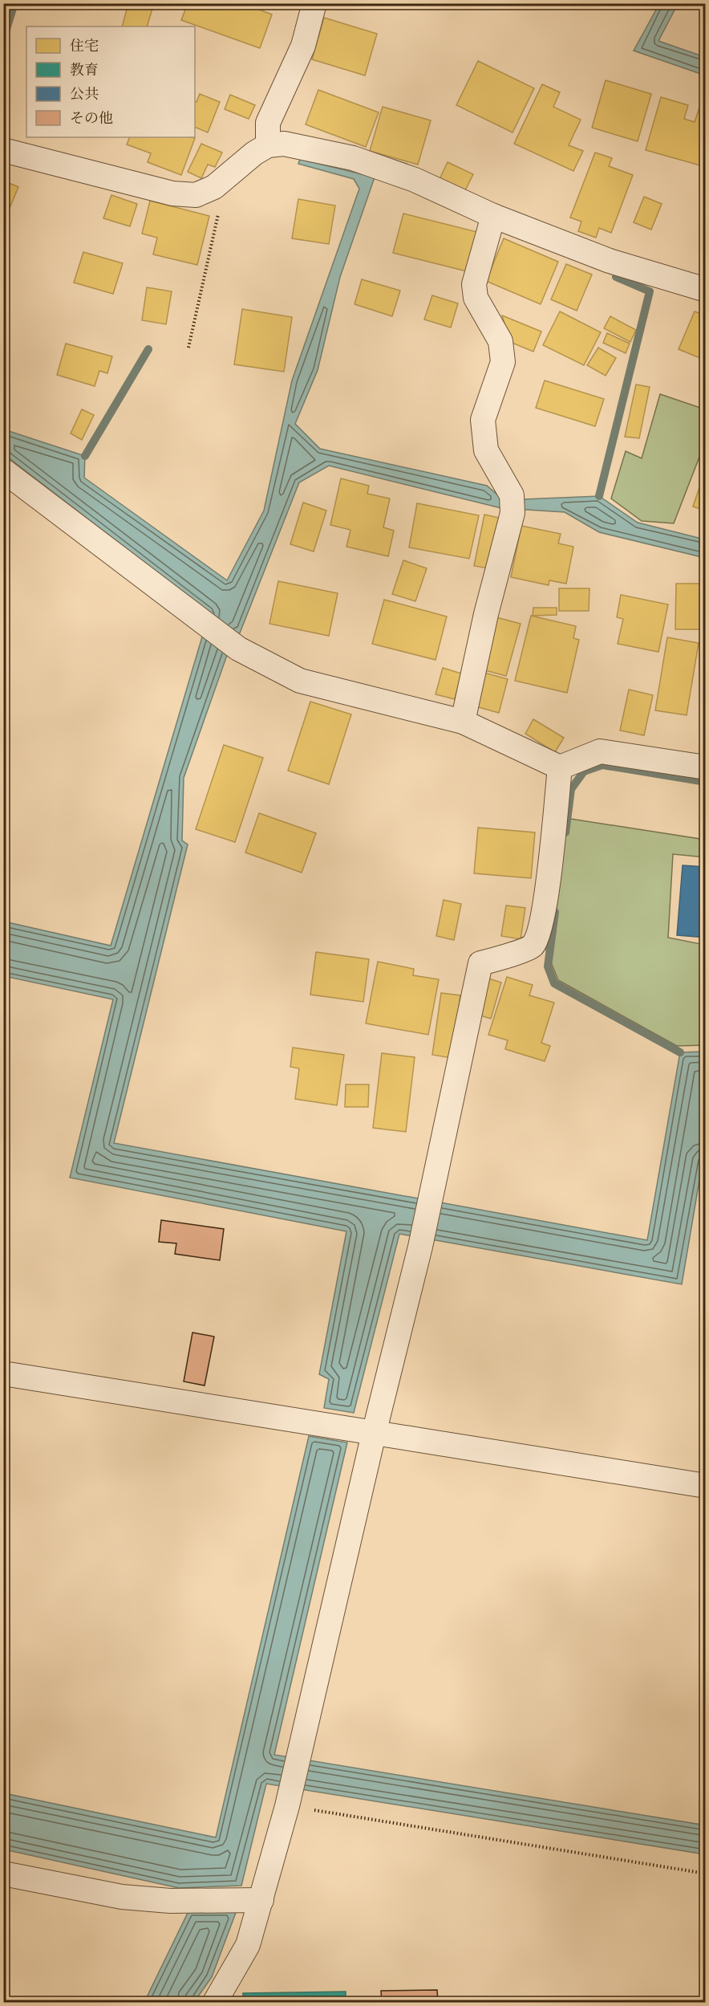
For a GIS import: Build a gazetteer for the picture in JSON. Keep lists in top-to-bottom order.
{
  "legend": [
    "住宅",
    "教育",
    "公共",
    "その他"
  ]
}
